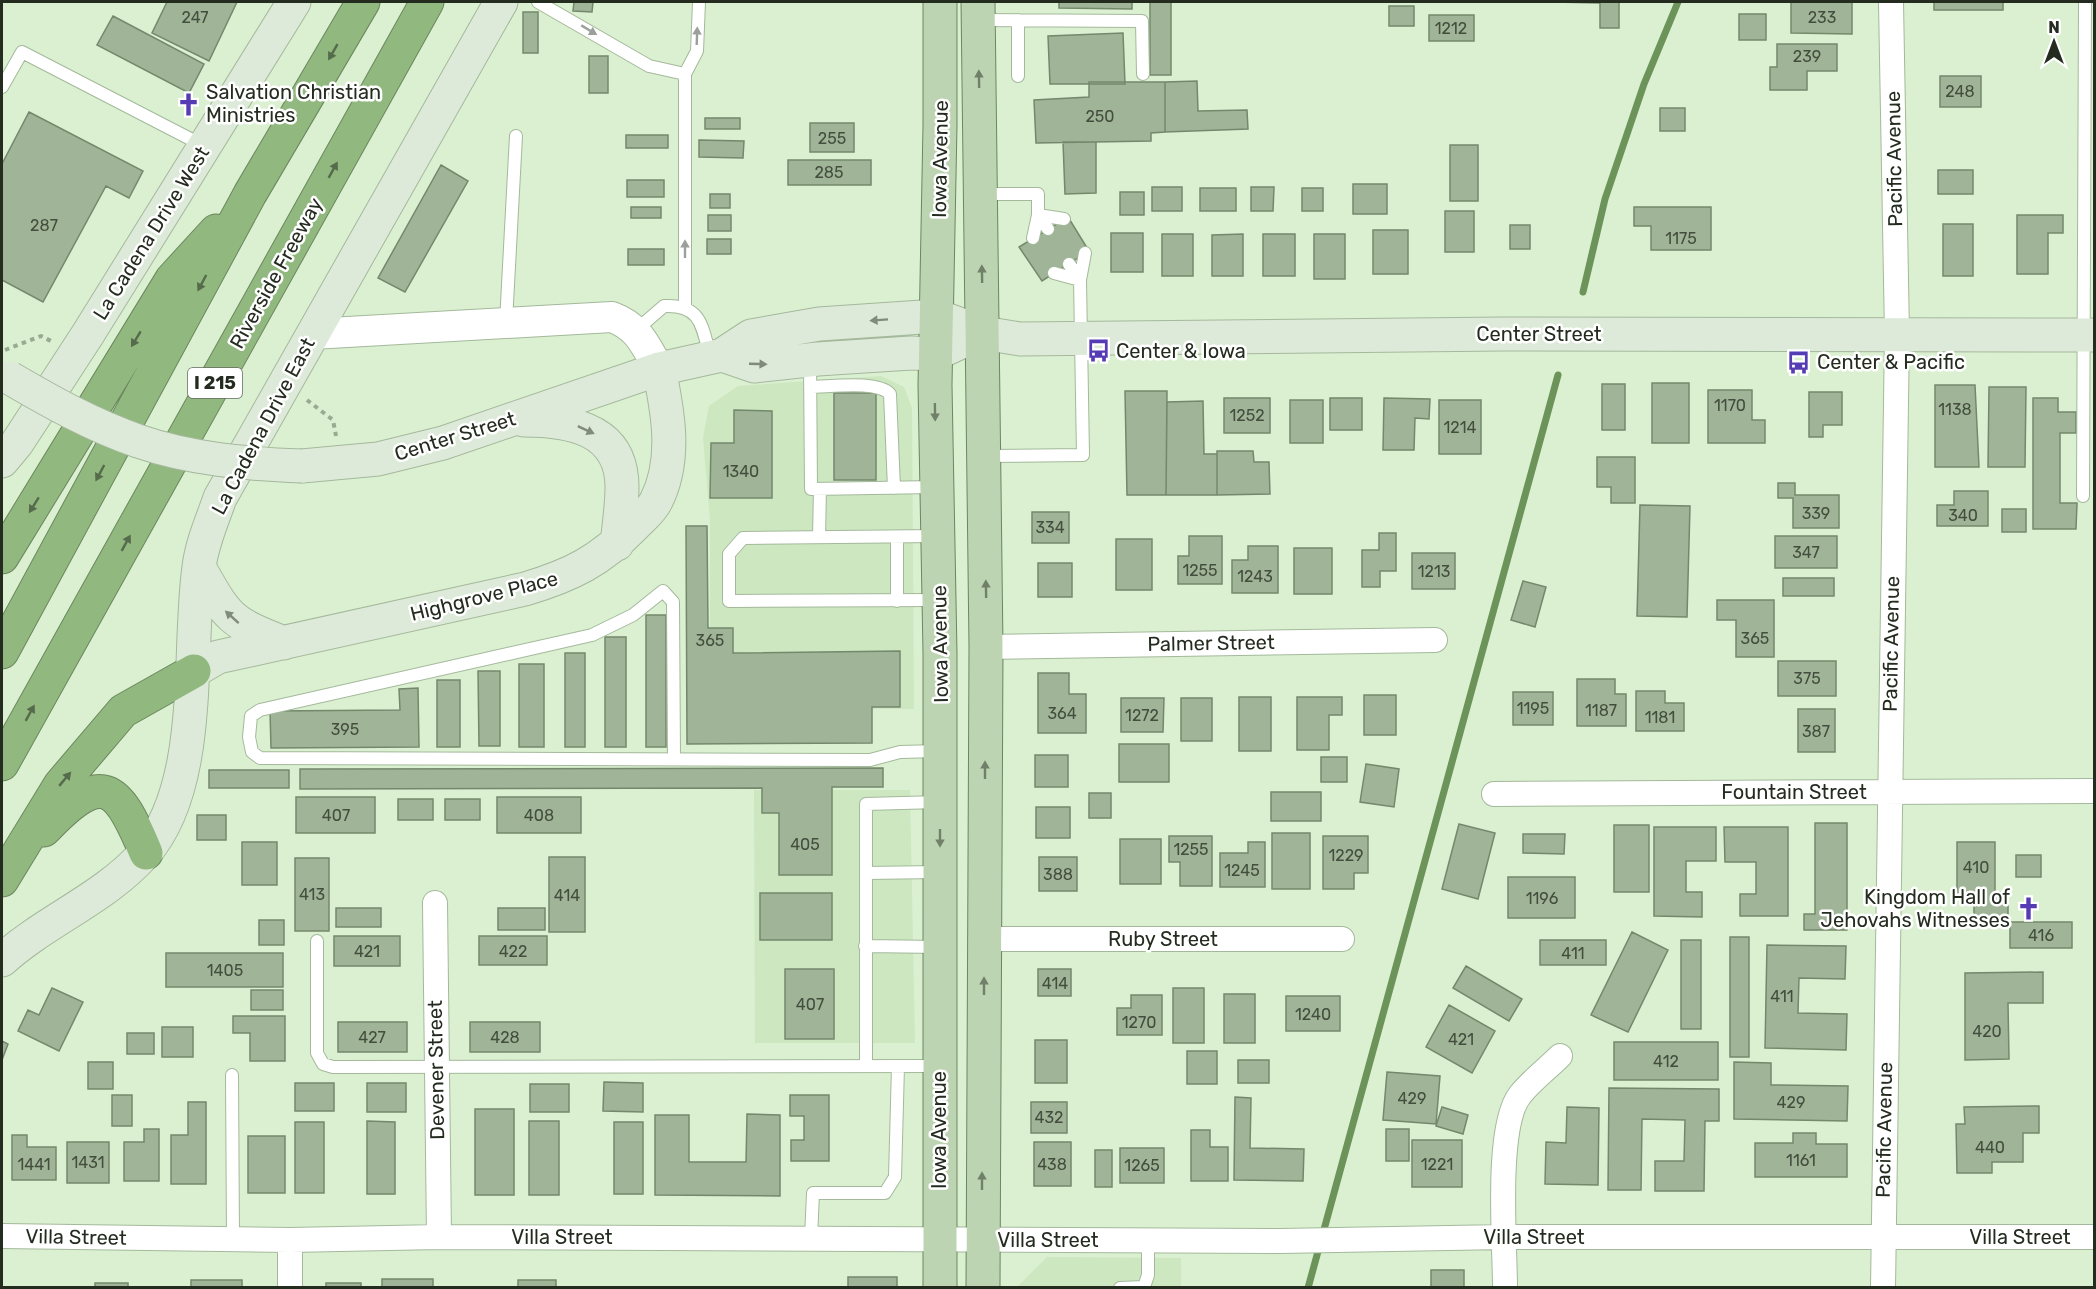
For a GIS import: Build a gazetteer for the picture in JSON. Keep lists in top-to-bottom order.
{
  "streets": {
    "highway": ["Riverside Freeway", "I 215"],
    "main road": [
      "Iowa Avenue",
      "La Cadena Drive West",
      "Center Street",
      "La Cadena Drive East",
      "Highgrove Place"
    ],
    "street": [
      "Pacific Avenue",
      "Palmer Street",
      "Fountain Street",
      "Ruby Street",
      "Devener Street",
      "Villa Street"
    ]
  },
  "crossings": [
    ["Iowa Avenue", "Center Street"],
    ["Iowa Avenue", "Palmer Street"],
    ["Iowa Avenue", "Ruby Street"],
    ["Iowa Avenue", "Villa Street"],
    ["Pacific Avenue", "Center Street"],
    ["Pacific Avenue", "Fountain Street"],
    ["Pacific Avenue", "Villa Street"],
    ["Center Street", "Highgrove Place"],
    ["La Cadena Drive East", "Highgrove Place"],
    ["Devener Street", "Villa Street"]
  ],
  "places": {
    "church": ["Salvation Christian Ministries", "Kingdom Hall of Jehovahs Witnesses"],
    "bus stop": ["Center & Iowa", "Center & Pacific"]
  },
  "house_numbers": [
    "247",
    "233",
    "1212",
    "239",
    "248",
    "250",
    "255",
    "285",
    "287",
    "1175",
    "1170",
    "1138",
    "1252",
    "1214",
    "1340",
    "339",
    "340",
    "334",
    "347",
    "1255",
    "1213",
    "1243",
    "365",
    "365",
    "375",
    "1195",
    "1187",
    "364",
    "1272",
    "1181",
    "395",
    "387",
    "407",
    "408",
    "405",
    "1255",
    "1229",
    "410",
    "1245",
    "388",
    "413",
    "414",
    "1196",
    "416",
    "421",
    "422",
    "411",
    "1405",
    "414",
    "411",
    "407",
    "1240",
    "1270",
    "420",
    "427",
    "428",
    "421",
    "412",
    "429",
    "429",
    "432",
    "440",
    "1161",
    "1431",
    "1441",
    "438",
    "1221",
    "1265"
  ],
  "north": "top"
}
